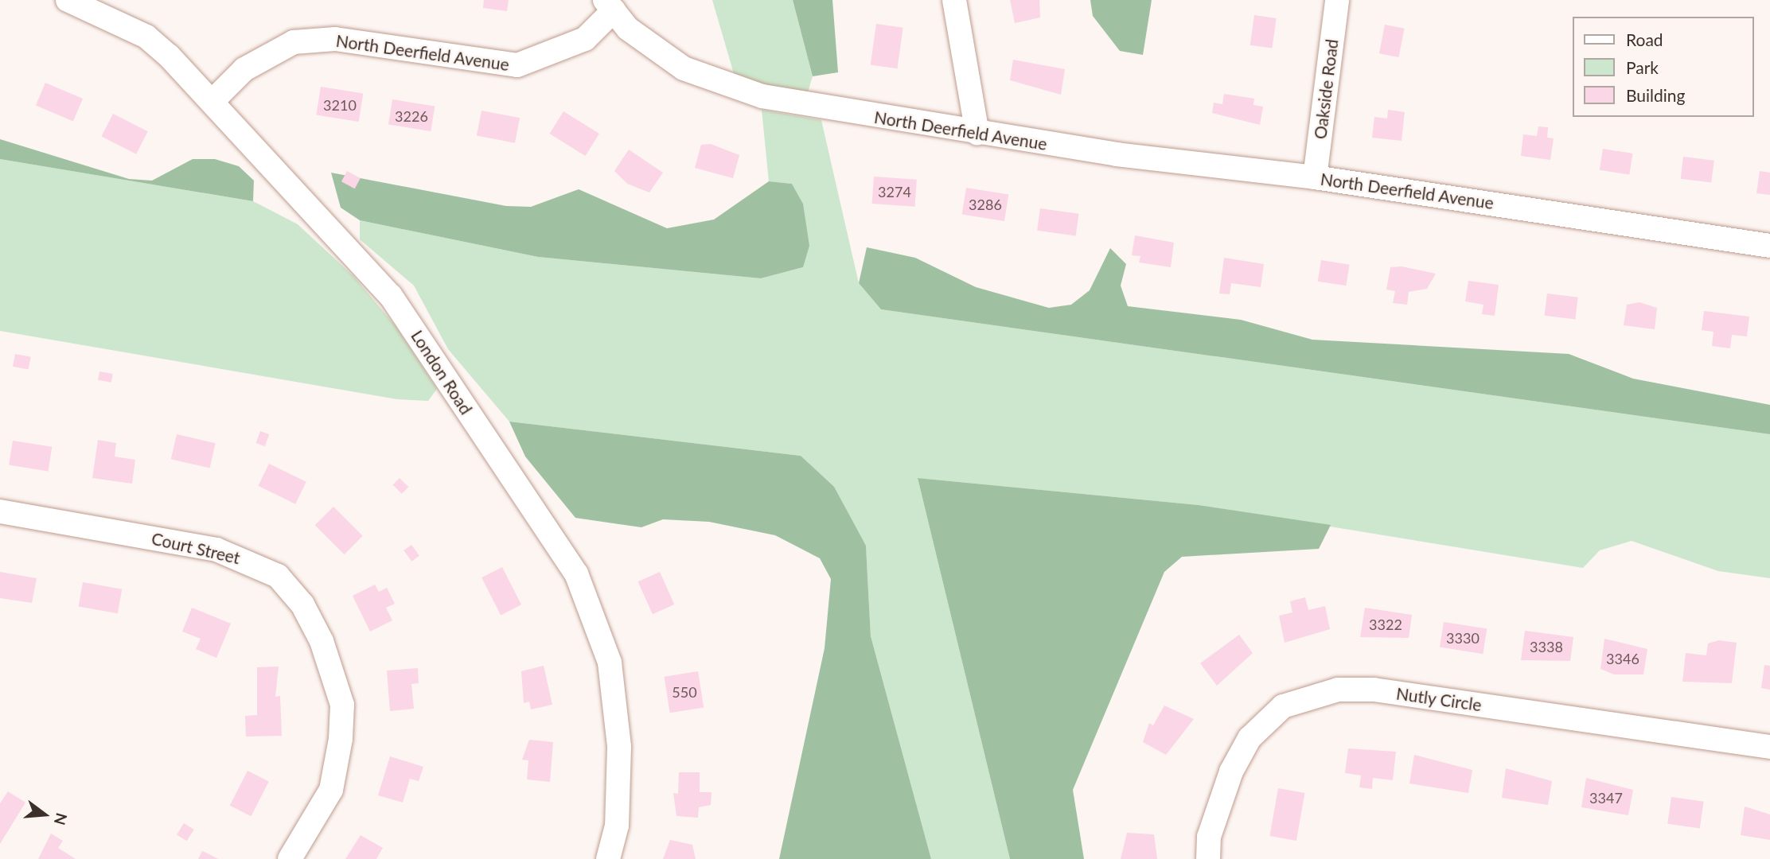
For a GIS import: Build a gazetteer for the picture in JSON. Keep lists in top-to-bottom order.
{
  "streets": {
    "street": [
      "North Deerfield Avenue",
      "Oakside Road",
      "London Road",
      "Court Street",
      "Nutly Circle"
    ]
  },
  "crossings": [
    ["North Deerfield Avenue", "Oakside Road"],
    ["North Deerfield Avenue", "London Road"]
  ],
  "house_numbers": [
    "3210",
    "3226",
    "3274",
    "3286",
    "3322",
    "3330",
    "3338",
    "3346",
    "550",
    "3347"
  ],
  "legend": ["Road", "Park", "Building"],
  "north": "right"
}
